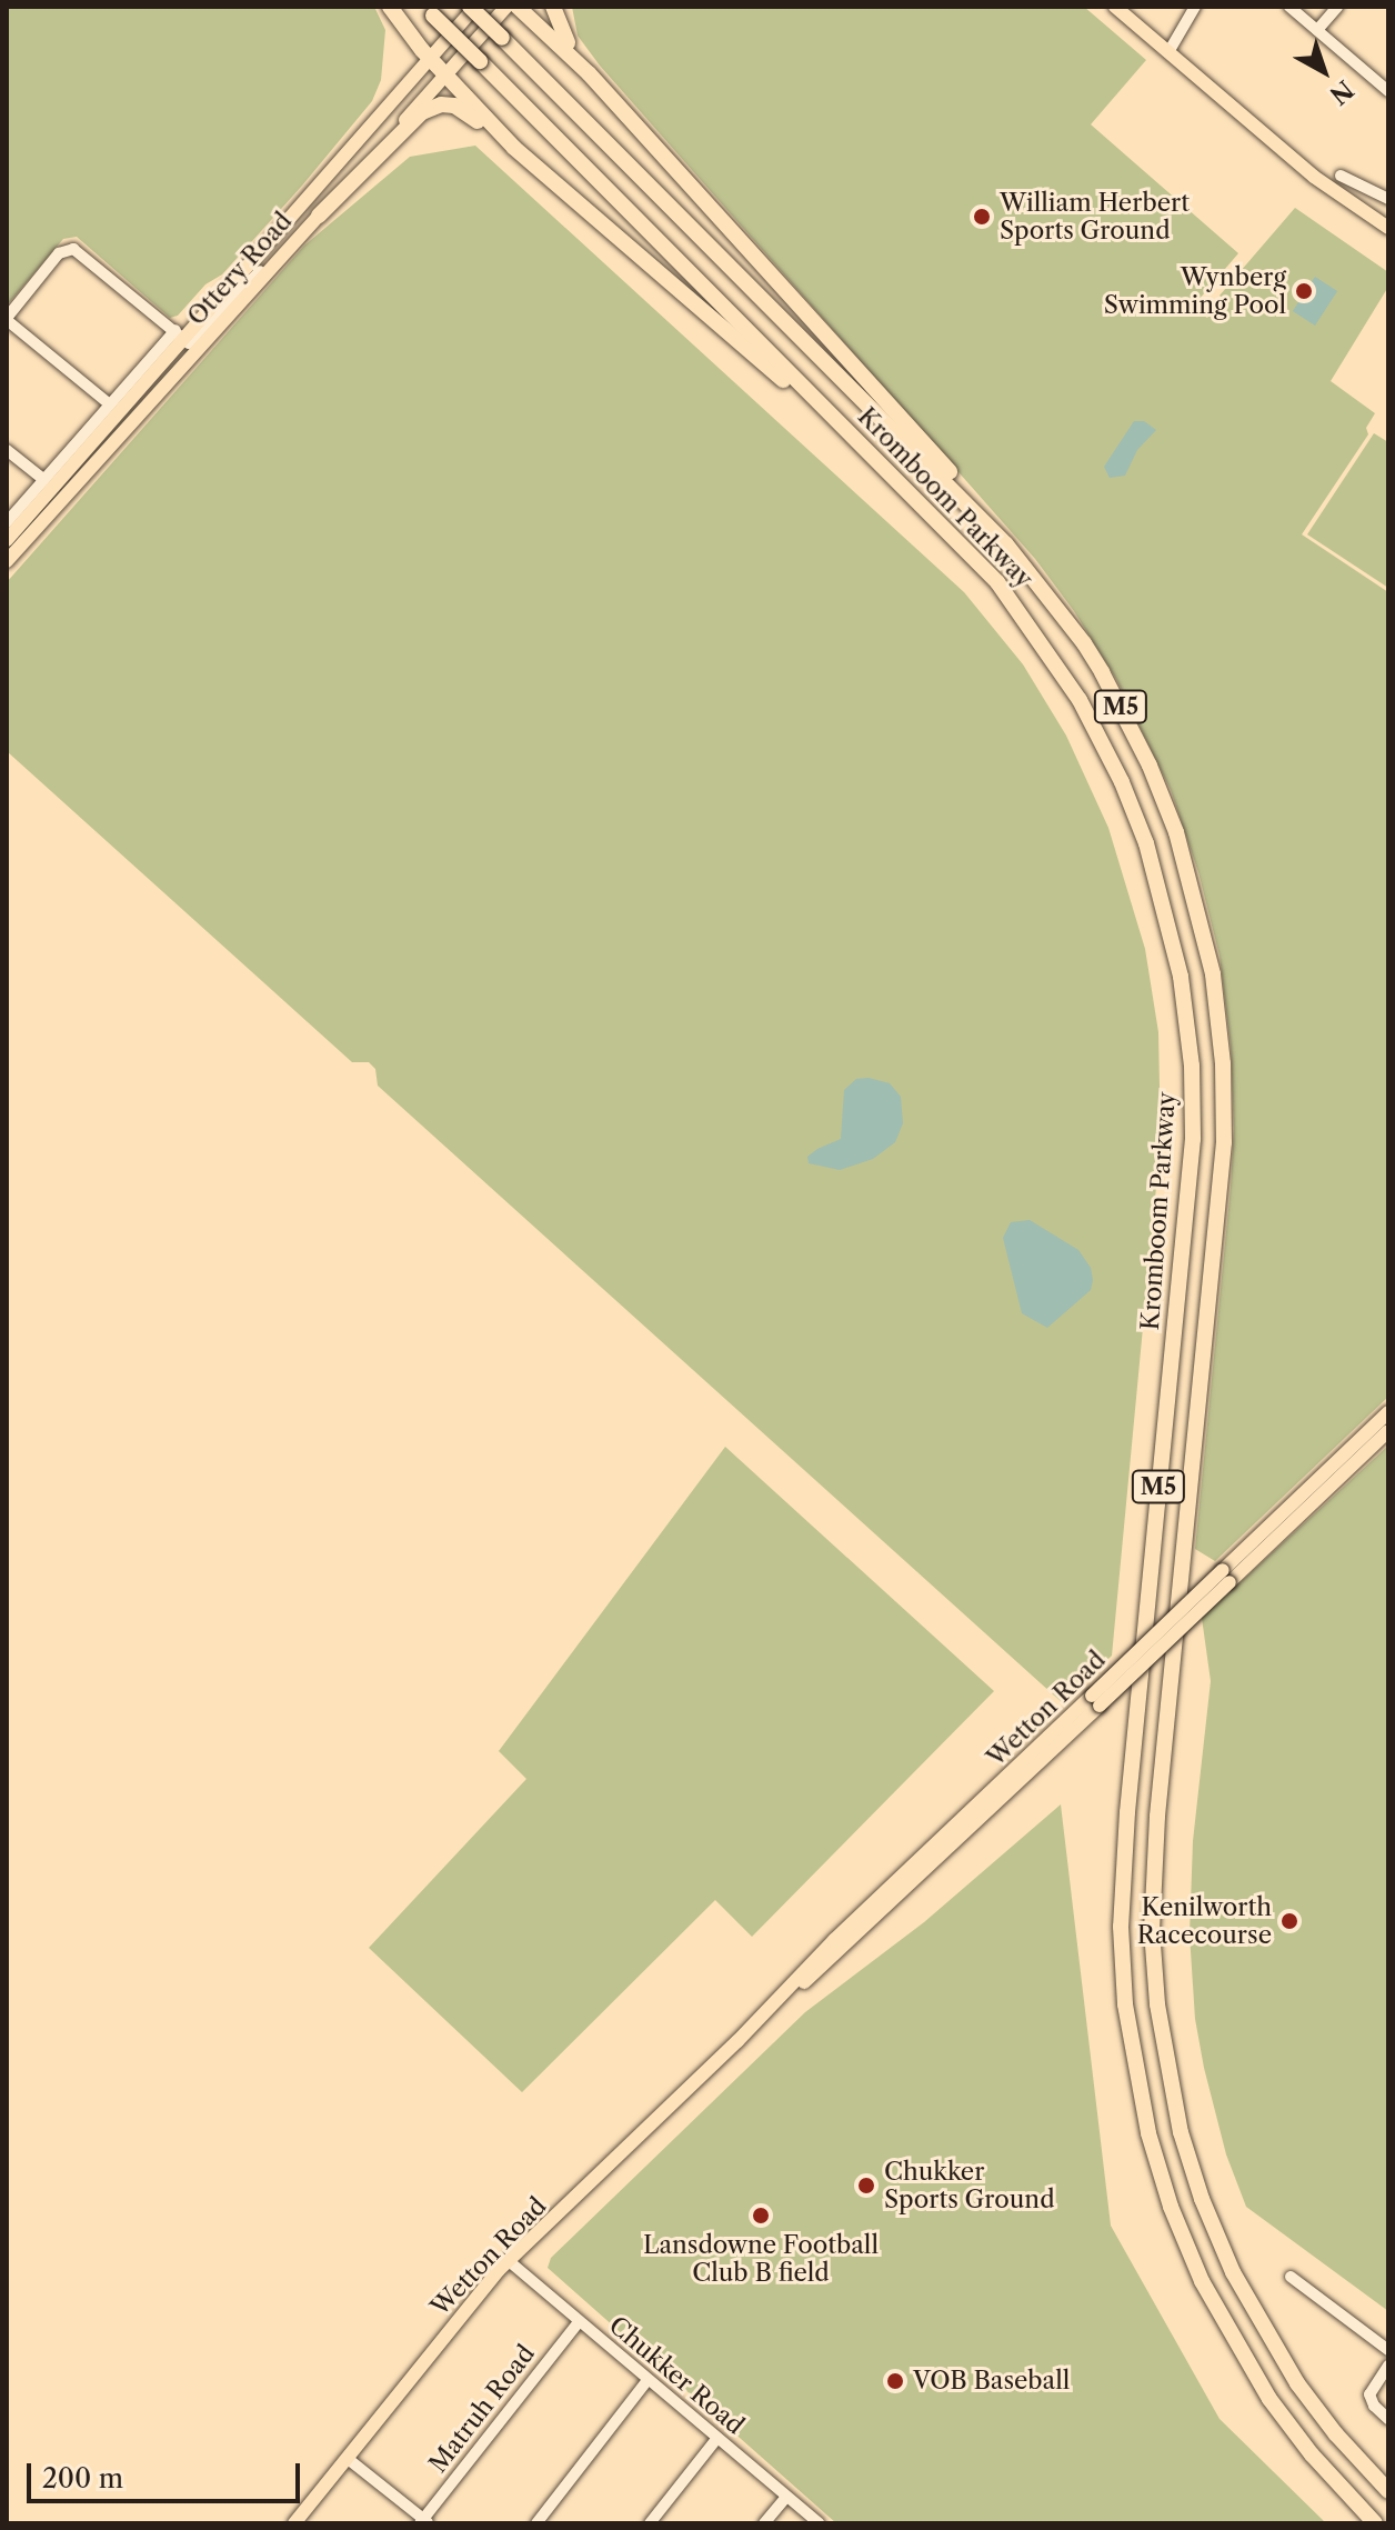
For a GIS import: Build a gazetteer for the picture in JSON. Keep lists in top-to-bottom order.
{
  "streets": {
    "highway": ["Kromboom Parkway", "M5"],
    "main road": ["Ottery Road", "Wetton Road"],
    "street": ["Chukker Road", "Matruh Road"]
  },
  "crossings": [
    ["Ottery Road", "Kromboom Parkway"],
    ["Wetton Road", "Chukker Road"],
    ["Chukker Road", "Matruh Road"]
  ],
  "places": [
    "William Herbert Sports Ground",
    "Wynberg Swimming Pool",
    "Kenilworth Racecourse",
    "Chukker Sports Ground",
    "Lansdowne Football Club B field",
    "VOB Baseball"
  ],
  "scale_bar": "200 m",
  "north": "bottom right"
}
